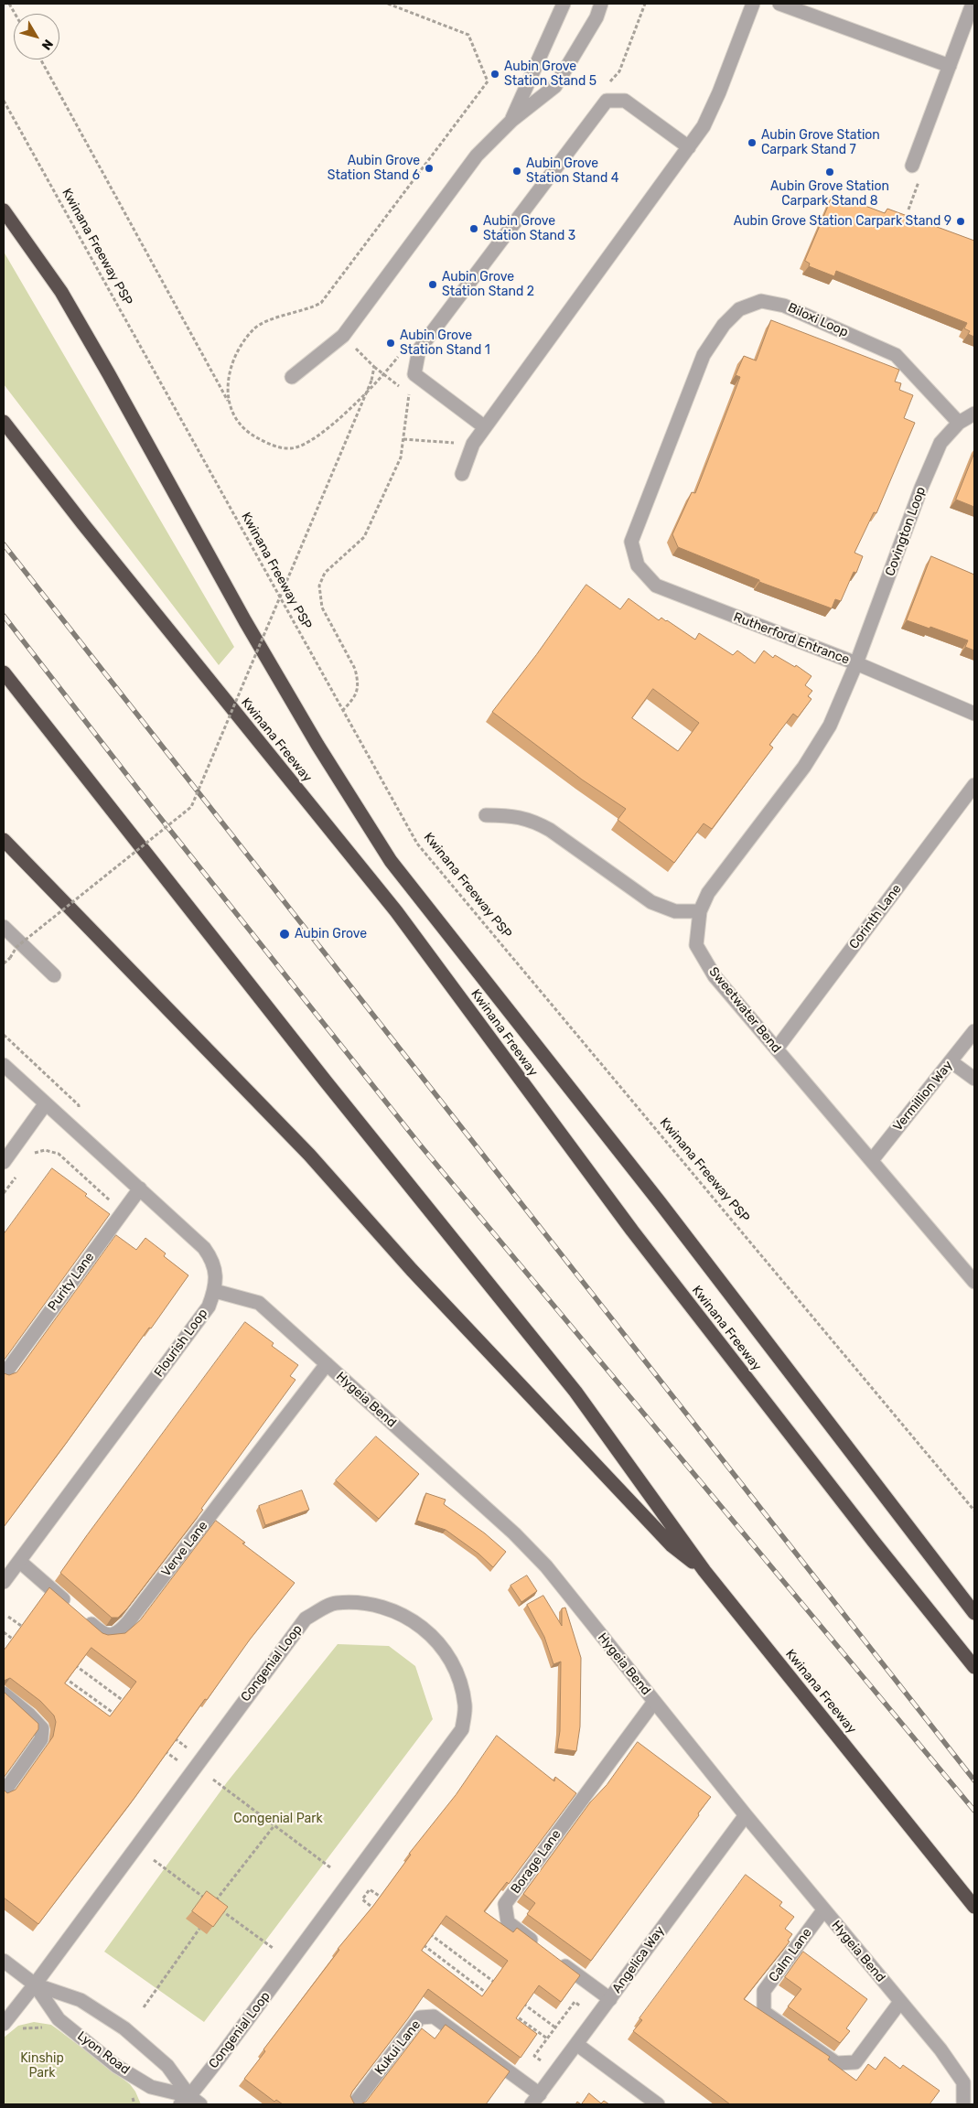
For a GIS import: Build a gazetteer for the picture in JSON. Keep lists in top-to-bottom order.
{
  "streets": {
    "highway": ["Kwinana Freeway"],
    "street": [
      "Biloxi Loop",
      "Covington Loop",
      "Rutherford Entrance",
      "Corinth Lane",
      "Sweetwater Bend",
      "Vermillion Way",
      "Purity Lane",
      "Flourish Loop",
      "Hygeia Bend",
      "Verve Lane",
      "Congenial Loop",
      "Borage Lane",
      "Calm Lane",
      "Angelica Way",
      "Kukui Lane",
      "Lyon Road"
    ],
    "path": ["Kwinana Freeway PSP"]
  },
  "crossings": [
    ["Biloxi Loop", "Covington Loop"],
    ["Biloxi Loop", "Rutherford Entrance"],
    ["Covington Loop", "Rutherford Entrance"],
    ["Covington Loop", "Sweetwater Bend"],
    ["Rutherford Entrance", "Sweetwater Bend"],
    ["Corinth Lane", "Sweetwater Bend"],
    ["Sweetwater Bend", "Vermillion Way"],
    ["Purity Lane", "Flourish Loop"],
    ["Flourish Loop", "Hygeia Bend"],
    ["Flourish Loop", "Verve Lane"],
    ["Hygeia Bend", "Verve Lane"],
    ["Hygeia Bend", "Borage Lane"],
    ["Hygeia Bend", "Calm Lane"],
    ["Hygeia Bend", "Angelica Way"],
    ["Congenial Loop", "Lyon Road"],
    ["Borage Lane", "Angelica Way"],
    ["Angelica Way", "Kukui Lane"]
  ],
  "parks": ["Congenial Park", "Kinship Park"],
  "places": [
    "Aubin Grove Station Stand 5",
    "Aubin Grove Station Carpark Stand 7",
    "Aubin Grove Station Stand 6",
    "Aubin Grove Station Stand 4",
    "Aubin Grove Station Carpark Stand 8",
    "Aubin Grove Station Carpark Stand 9",
    "Aubin Grove Station Stand 3",
    "Aubin Grove Station Stand 2",
    "Aubin Grove Station Stand 1",
    "Aubin Grove"
  ],
  "north": "bottom right"
}
